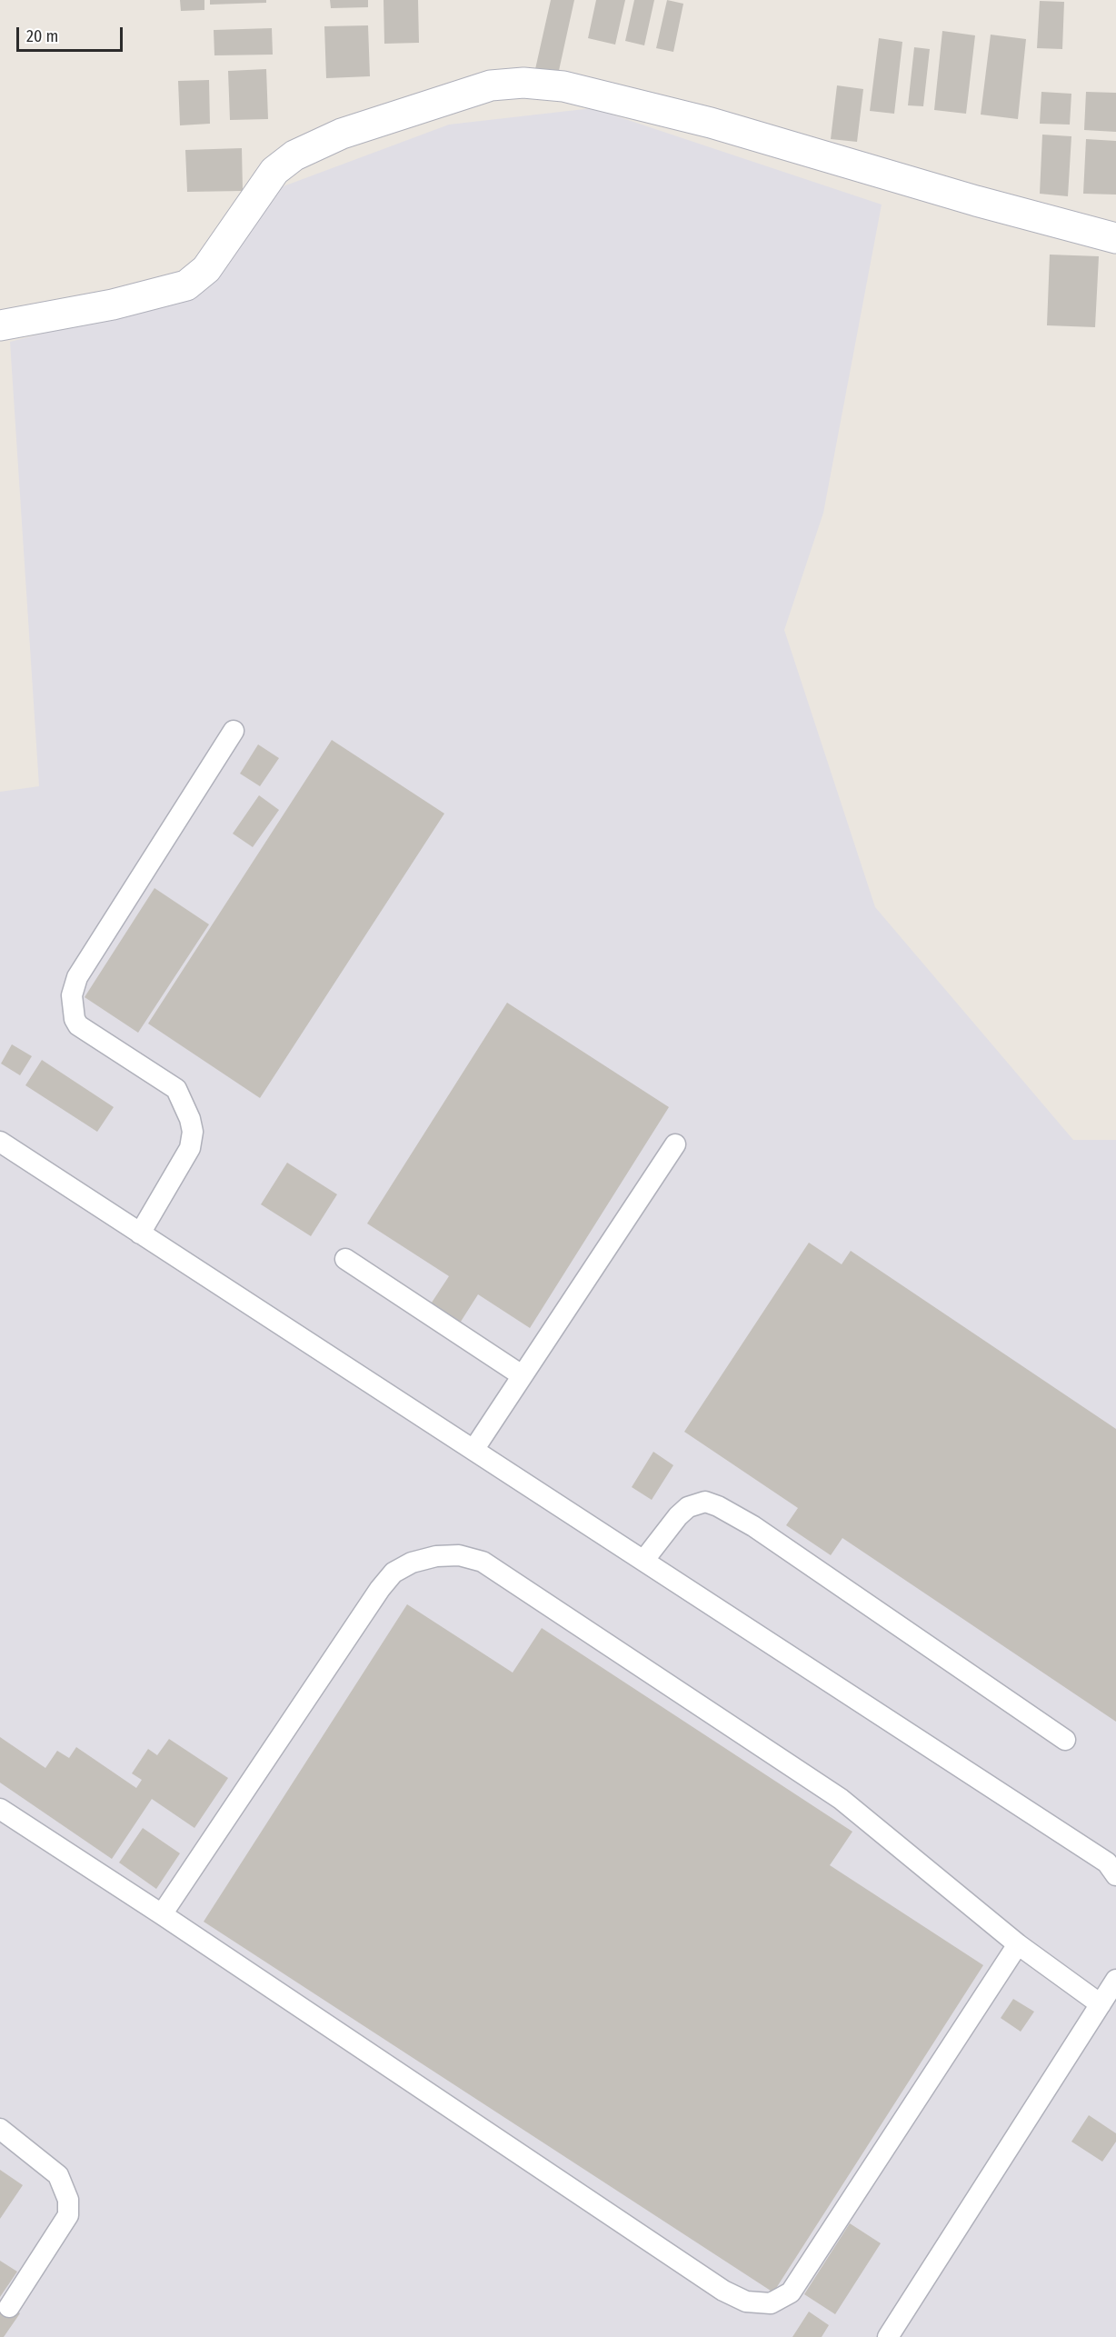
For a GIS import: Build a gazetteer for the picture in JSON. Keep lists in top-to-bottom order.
{
  "scale_bar": "20 m"
}
